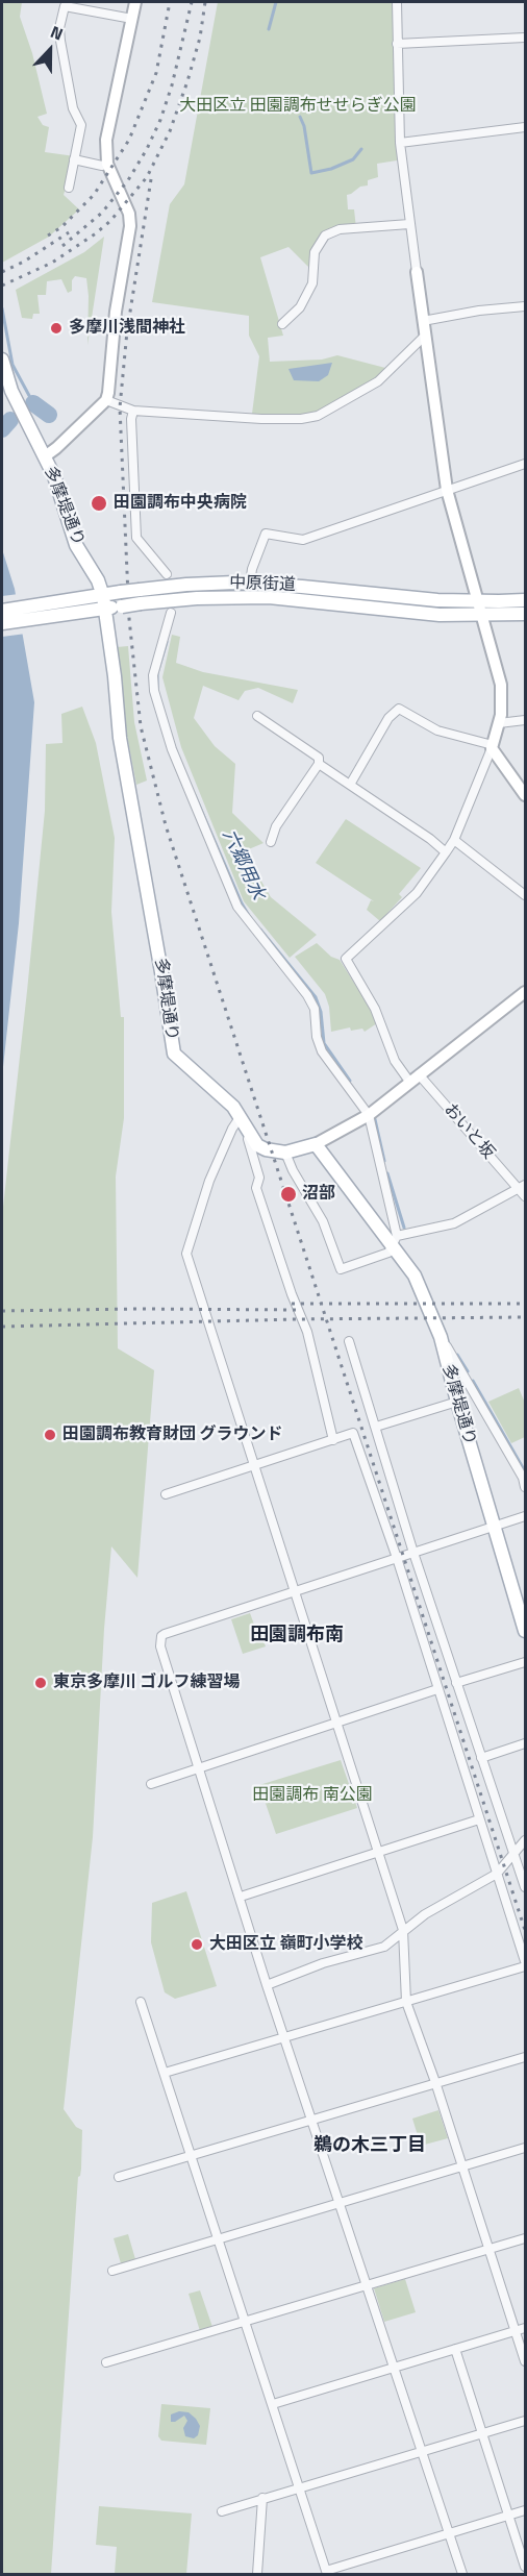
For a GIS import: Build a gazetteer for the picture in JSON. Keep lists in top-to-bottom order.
{
  "streets": {
    "main road": ["多摩堤通り", "中原街道"],
    "street": ["おいと坂"]
  },
  "crossings": [
    ["多摩堤通り", "中原街道"]
  ],
  "districts": ["田園調布南", "鵜の木三丁目"],
  "water": ["六郷用水"],
  "parks": ["大田区立 田園調布せせらぎ公園", "田園調布 南公園"],
  "places": [
    "多摩川浅間神社",
    "田園調布中央病院",
    "沼部",
    "田園調布教育財団 グラウンド",
    "東京多摩川 ゴルフ練習場",
    "大田区立 嶺町小学校"
  ],
  "north": "top"
}
